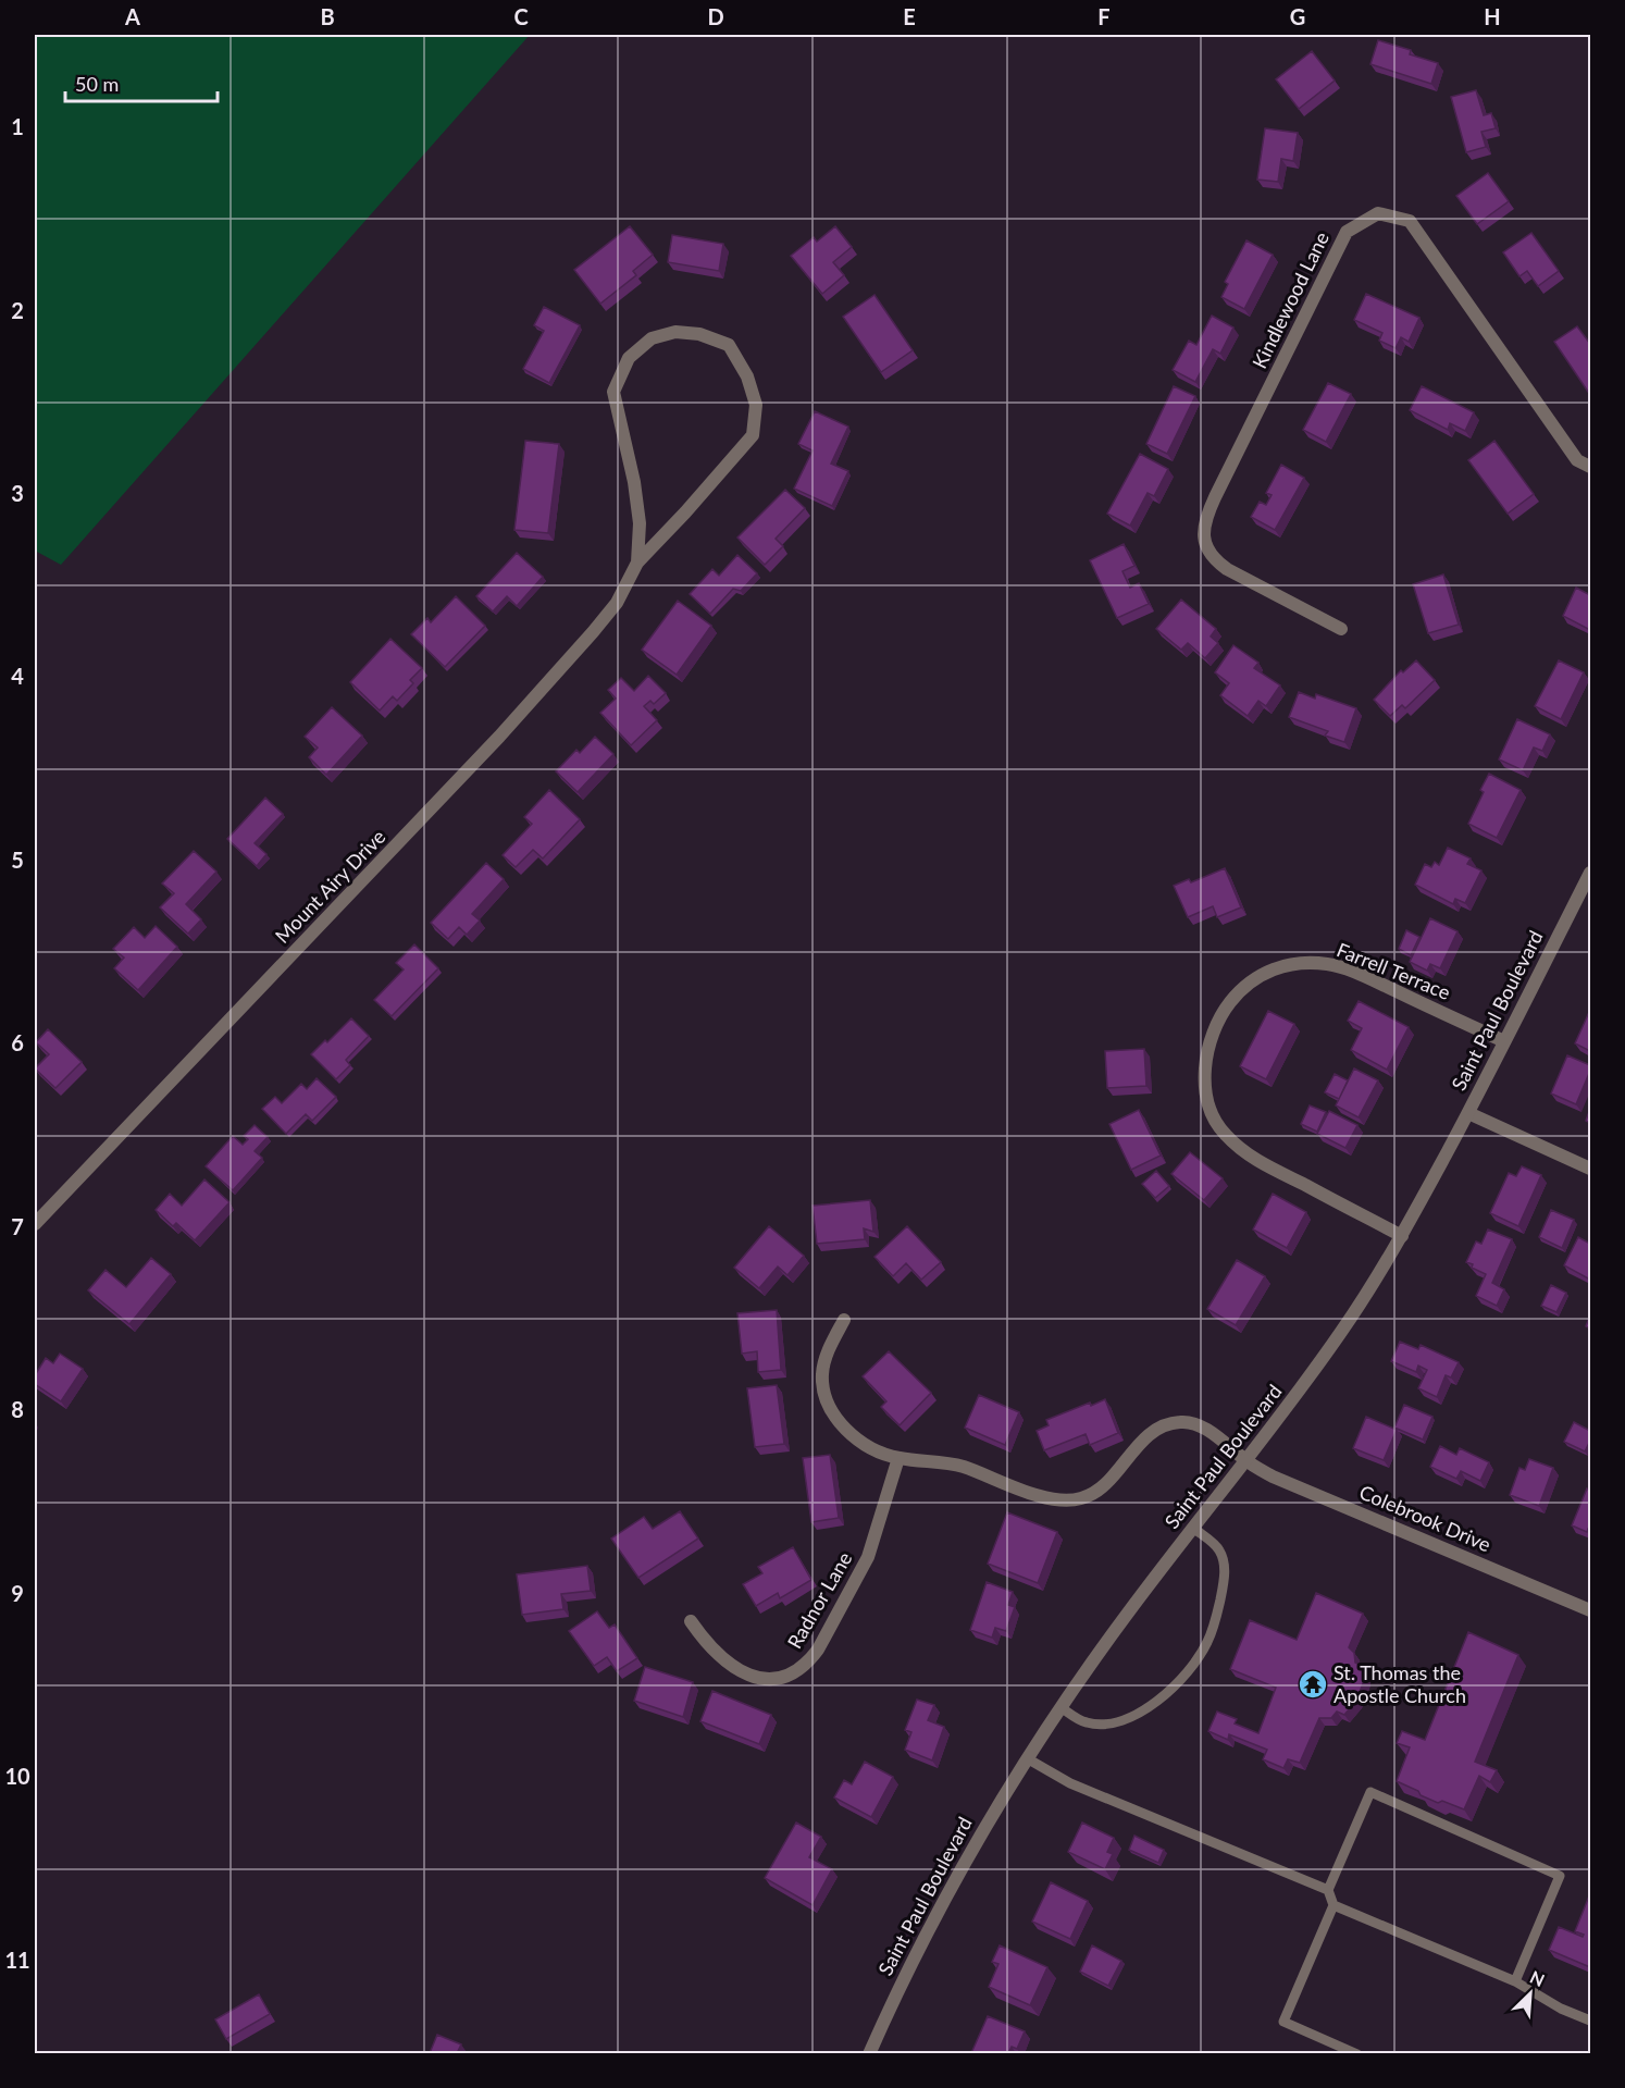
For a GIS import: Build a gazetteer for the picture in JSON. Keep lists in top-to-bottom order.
{
  "streets": {
    "street": [
      "Kindlewood Lane",
      "Mount Airy Drive",
      "Farrell Terrace",
      "Saint Paul Boulevard",
      "Colebrook Drive",
      "Radnor Lane"
    ]
  },
  "crossings": [
    ["Farrell Terrace", "Saint Paul Boulevard"],
    ["Saint Paul Boulevard", "Colebrook Drive"],
    ["Colebrook Drive", "Radnor Lane"]
  ],
  "places": {
    "temple": ["St. Thomas the Apostle Church"]
  },
  "scale_bar": "50 m",
  "north": "top right",
  "grid": {
    "columns": [
      "A",
      "B",
      "C",
      "D",
      "E",
      "F",
      "G",
      "H"
    ],
    "rows": [
      "1",
      "2",
      "3",
      "4",
      "5",
      "6",
      "7",
      "8",
      "9",
      "10",
      "11"
    ]
  }
}
